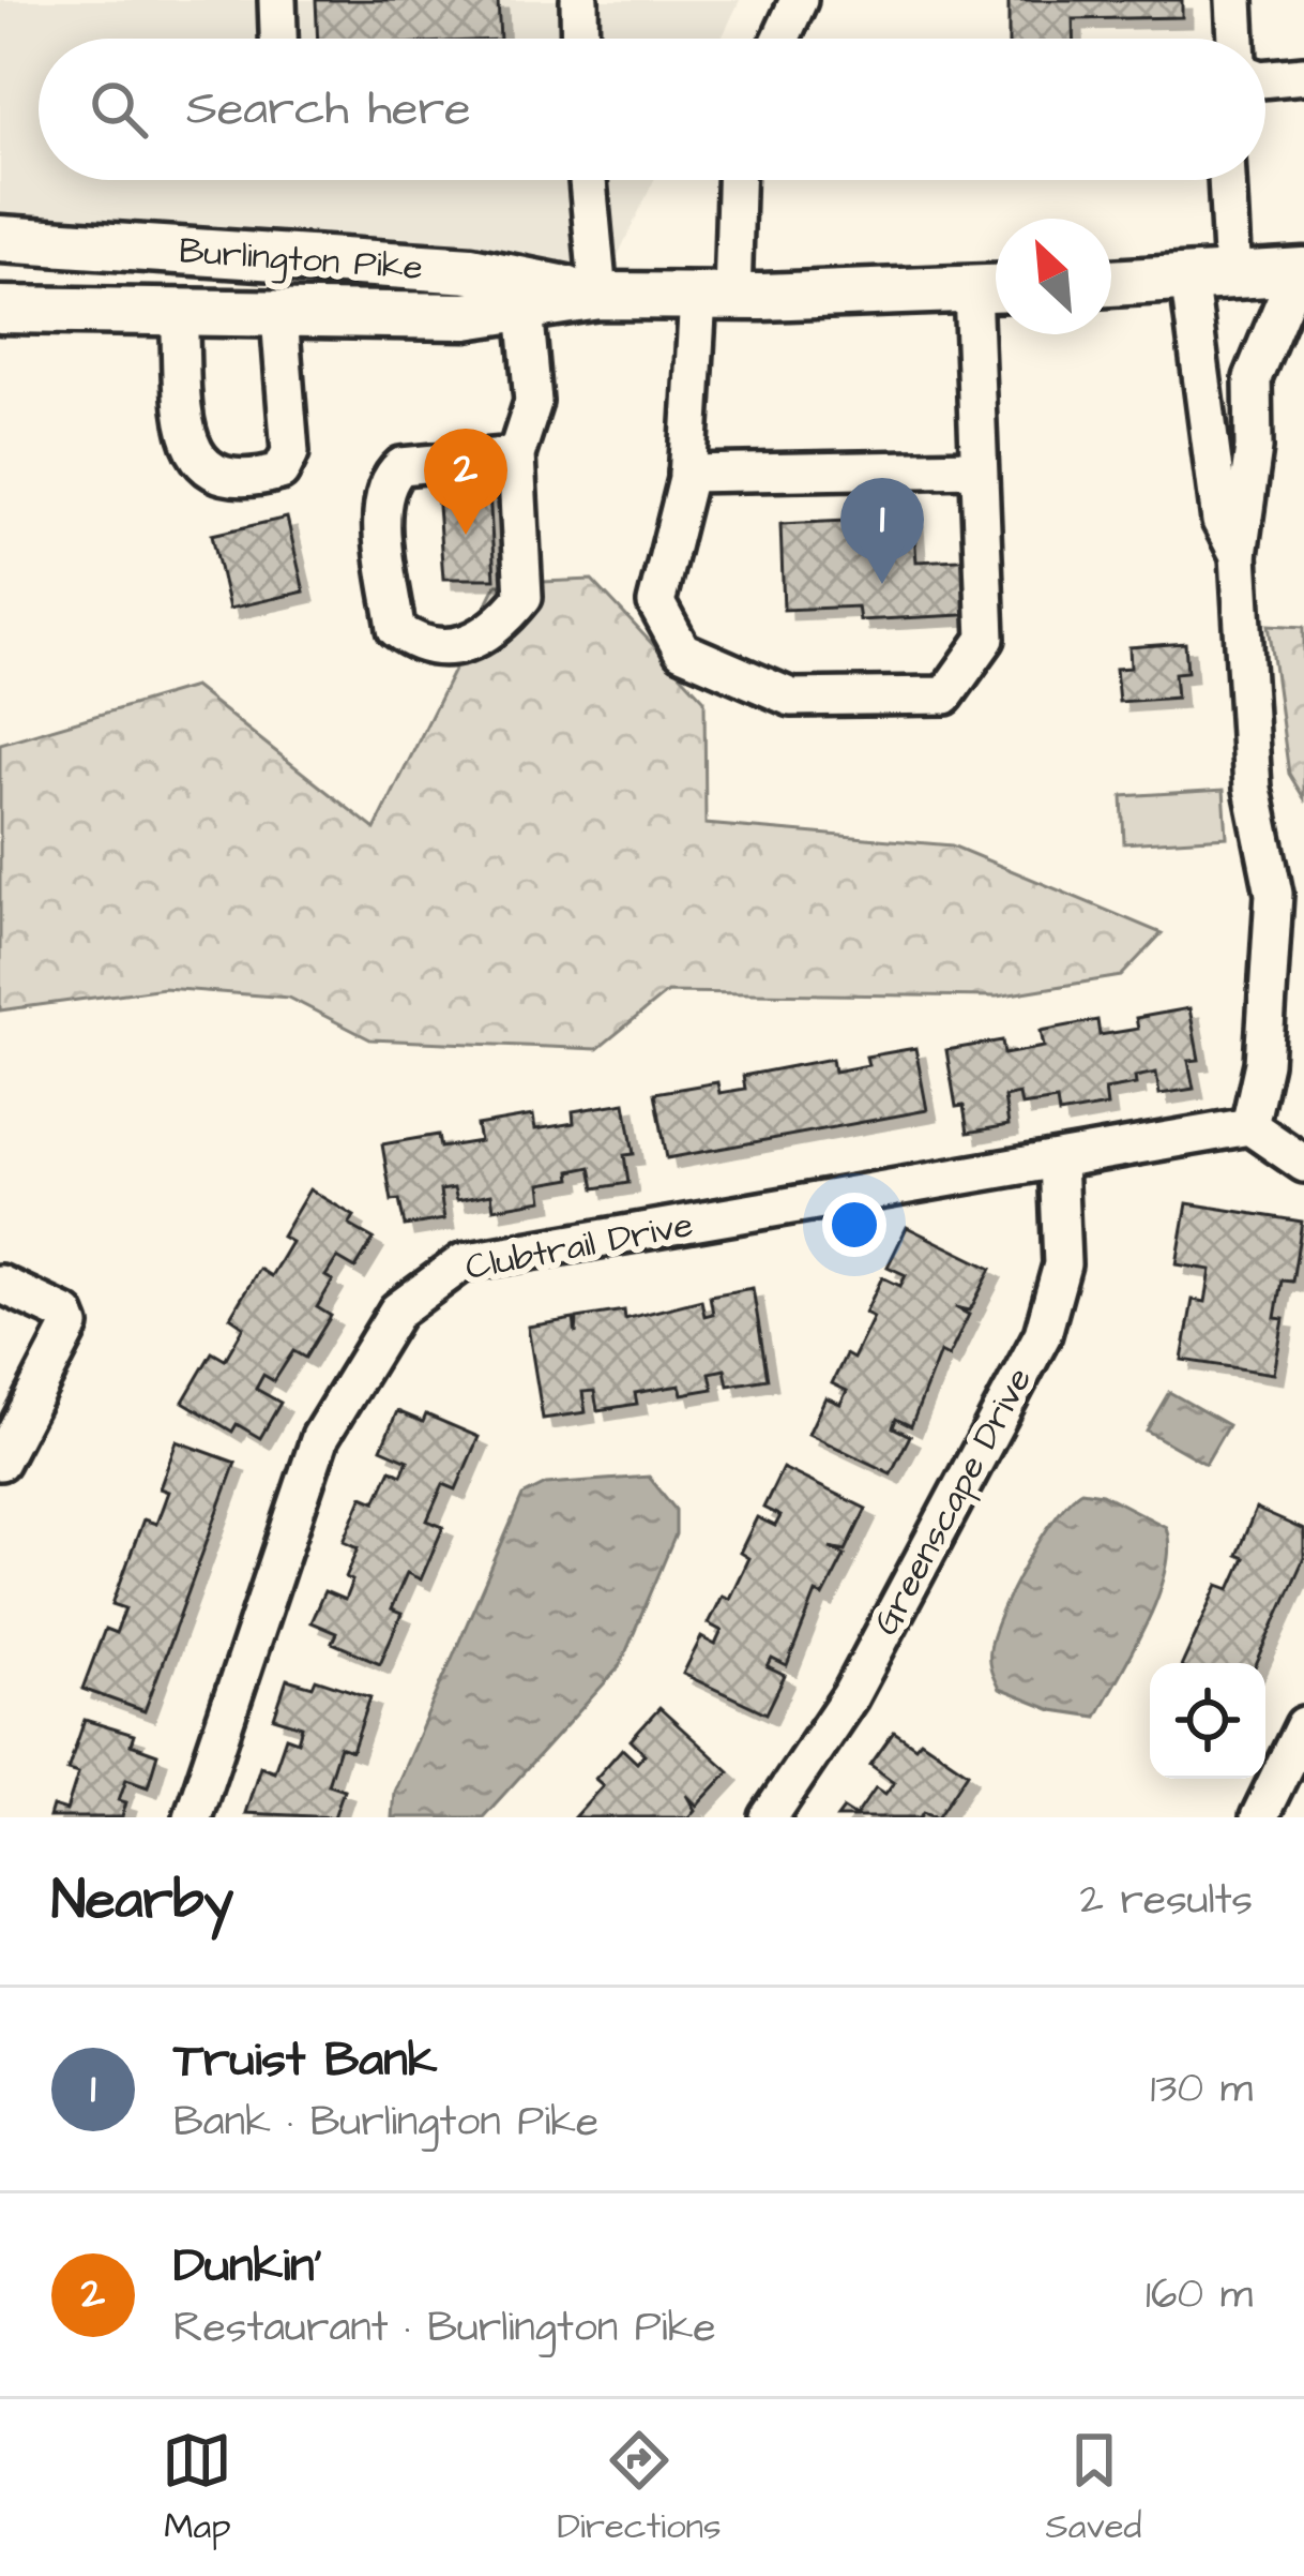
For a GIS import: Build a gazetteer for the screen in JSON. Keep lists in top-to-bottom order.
{
  "streets": {
    "main road": ["Burlington Pike"],
    "street": ["Clubtrail Drive", "Greenscape Drive"]
  },
  "crossings": [
    ["Clubtrail Drive", "Greenscape Drive"]
  ],
  "north": "top left",
  "page": {
    "search": "Search here",
    "pins": ["2", "1"],
    "heading": ["Nearby", "2 results"],
    "list": [
      {
        "mark": "1",
        "name": "Truist Bank",
        "note": "Bank · Burlington Pike",
        "value": "130 m"
      },
      {
        "mark": "2",
        "name": "Dunkin'",
        "note": "Restaurant · Burlington Pike",
        "value": "160 m"
      }
    ],
    "nav": ["Map", "Directions", "Saved"]
  }
}
